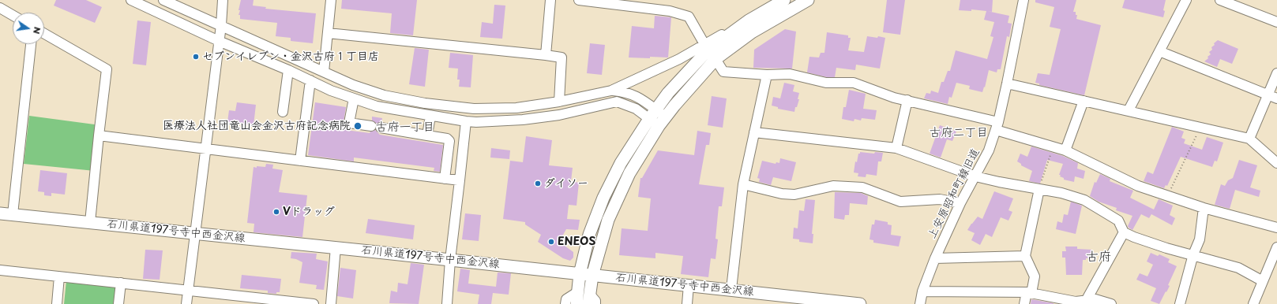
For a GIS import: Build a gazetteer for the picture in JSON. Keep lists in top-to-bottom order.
{
  "streets": {
    "main road": ["石川県道197号寺中西金沢線"],
    "street": ["上安原昭和町線旧道"]
  },
  "districts": ["古府一丁目", "古府二丁目", "古府"],
  "places": [
    "セブンイレブン・金沢古府１丁目店",
    "医療法人社団竜山会金沢古府記念病院",
    "ダイソー",
    "Vドラッグ",
    "ENEOS"
  ],
  "north": "right"
}
